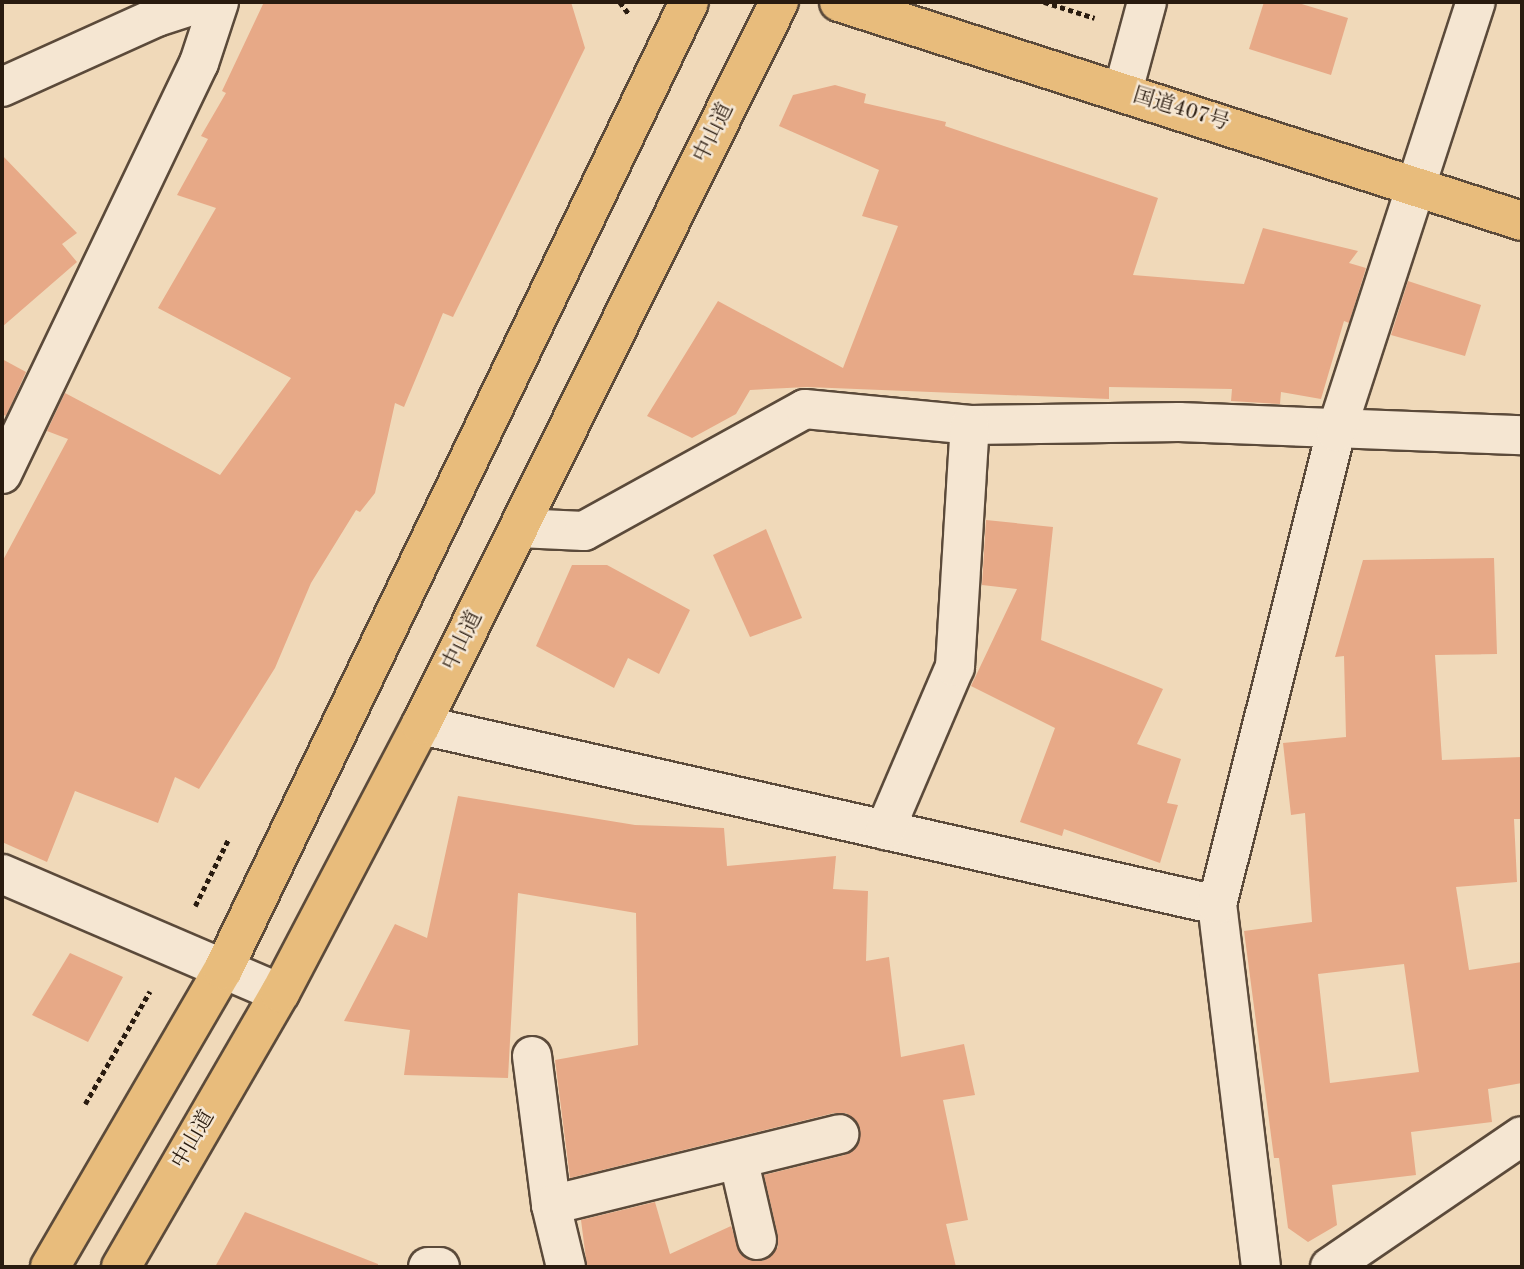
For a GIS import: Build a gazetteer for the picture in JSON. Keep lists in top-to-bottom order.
{
  "streets": {
    "highway": ["国道407号", "中山道"]
  }
}
